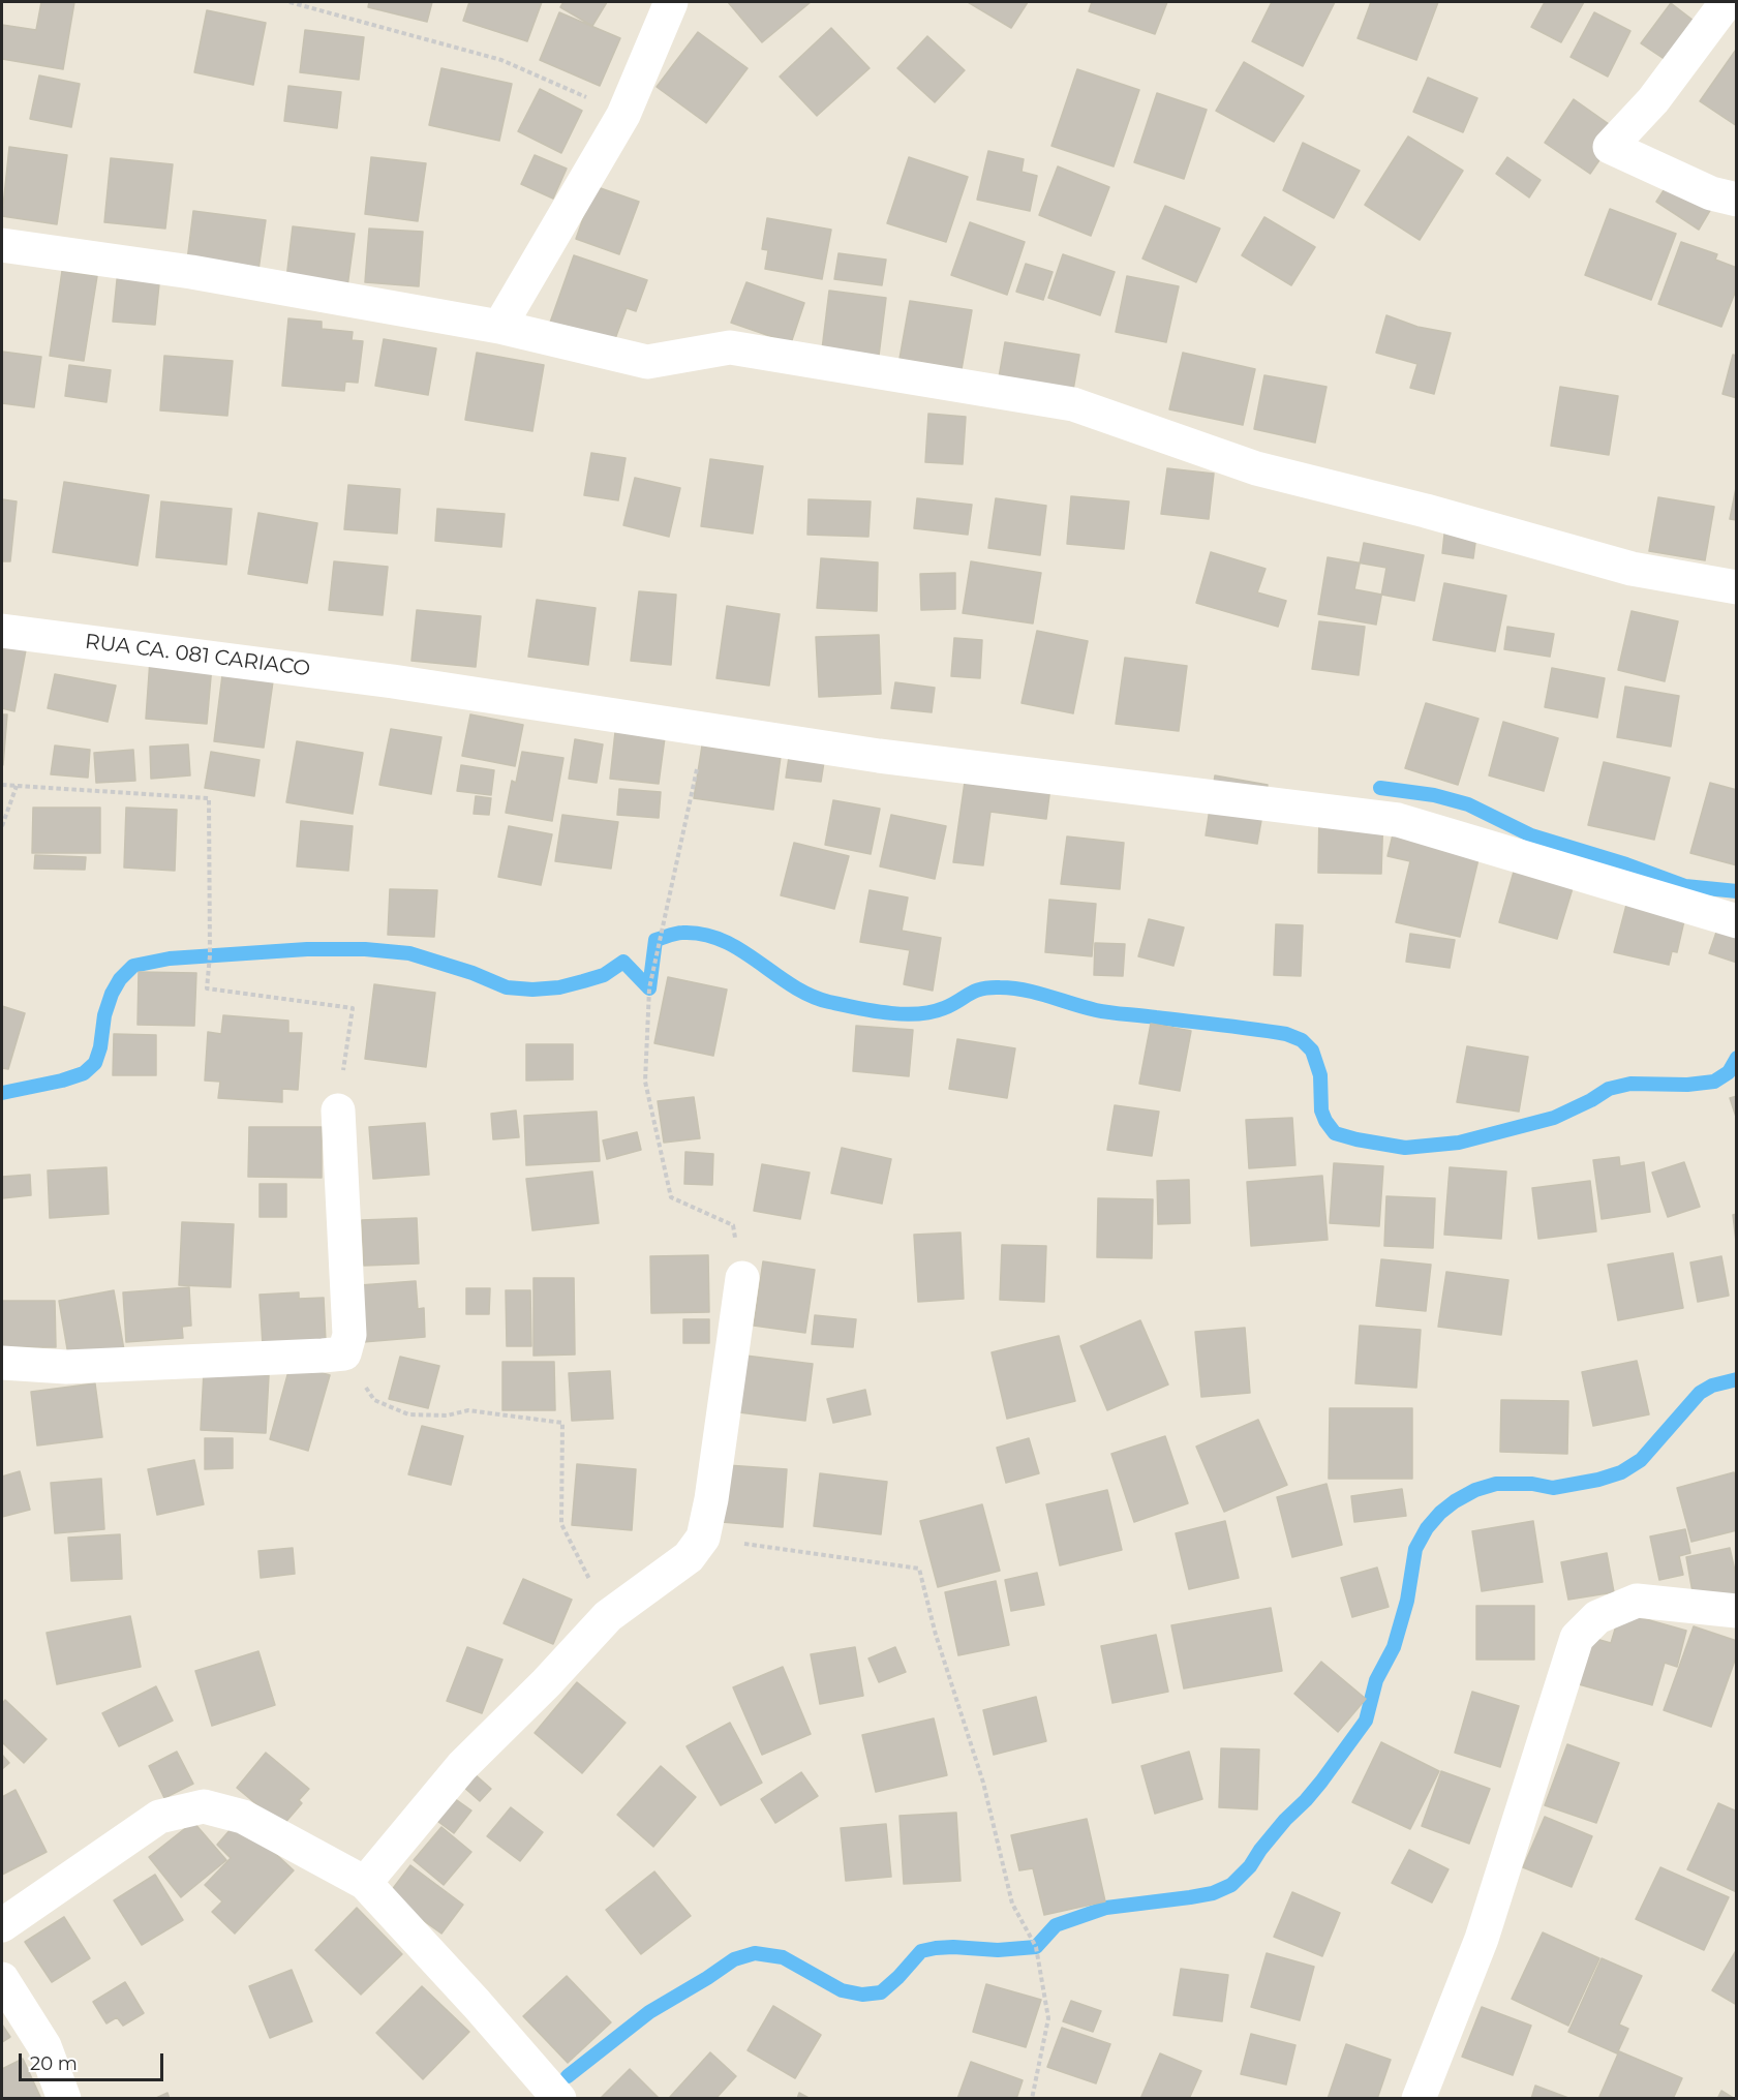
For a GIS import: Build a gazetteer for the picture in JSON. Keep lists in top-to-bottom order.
{
  "streets": {
    "street": ["RUA CA. 081 CARIACO"]
  },
  "scale_bar": "20 m"
}
